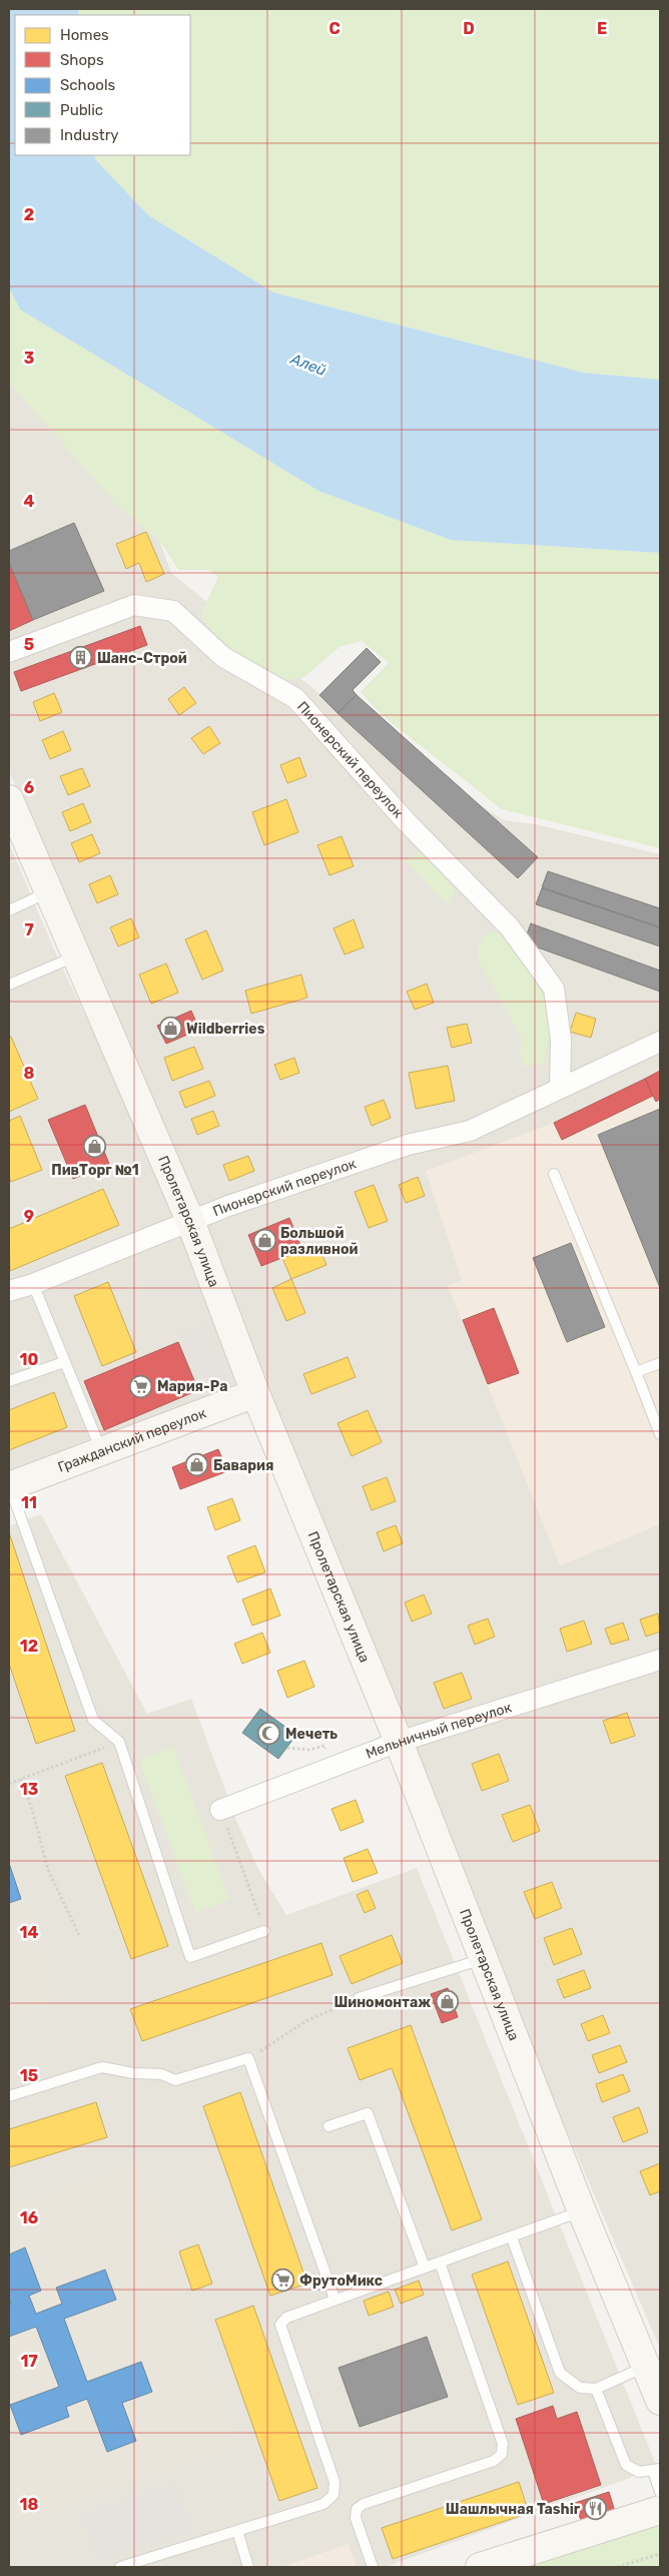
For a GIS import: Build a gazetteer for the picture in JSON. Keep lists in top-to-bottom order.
{
  "streets": {
    "main road": ["Пролетарская улица", "Гражданский переулок"],
    "street": ["Пионерский переулок", "Мельничный переулок"]
  },
  "crossings": [
    ["Пионерский переулок", "Пролетарская улица"],
    ["Пролетарская улица", "Гражданский переулок"],
    ["Пролетарская улица", "Мельничный переулок"]
  ],
  "water": ["Алей"],
  "places": {
    "building": ["Шанс-Строй"],
    "shop": [
      "Wildberries",
      "ПивТорг №1",
      "Большой разливной",
      "Бавария",
      "Шиномонтаж"
    ],
    "supermarket": ["Мария-Ра", "ФрутоМикс"],
    "mosque": ["Мечеть"],
    "restaurant": ["Шашлычная Tashir"]
  },
  "legend": [
    "Homes",
    "Shops",
    "Schools",
    "Public",
    "Industry"
  ],
  "grid": {
    "columns": ["C", "D", "E"],
    "rows": [
      "2",
      "3",
      "4",
      "5",
      "6",
      "7",
      "8",
      "9",
      "10",
      "11",
      "12",
      "13",
      "14",
      "15",
      "16",
      "17",
      "18"
    ]
  }
}
